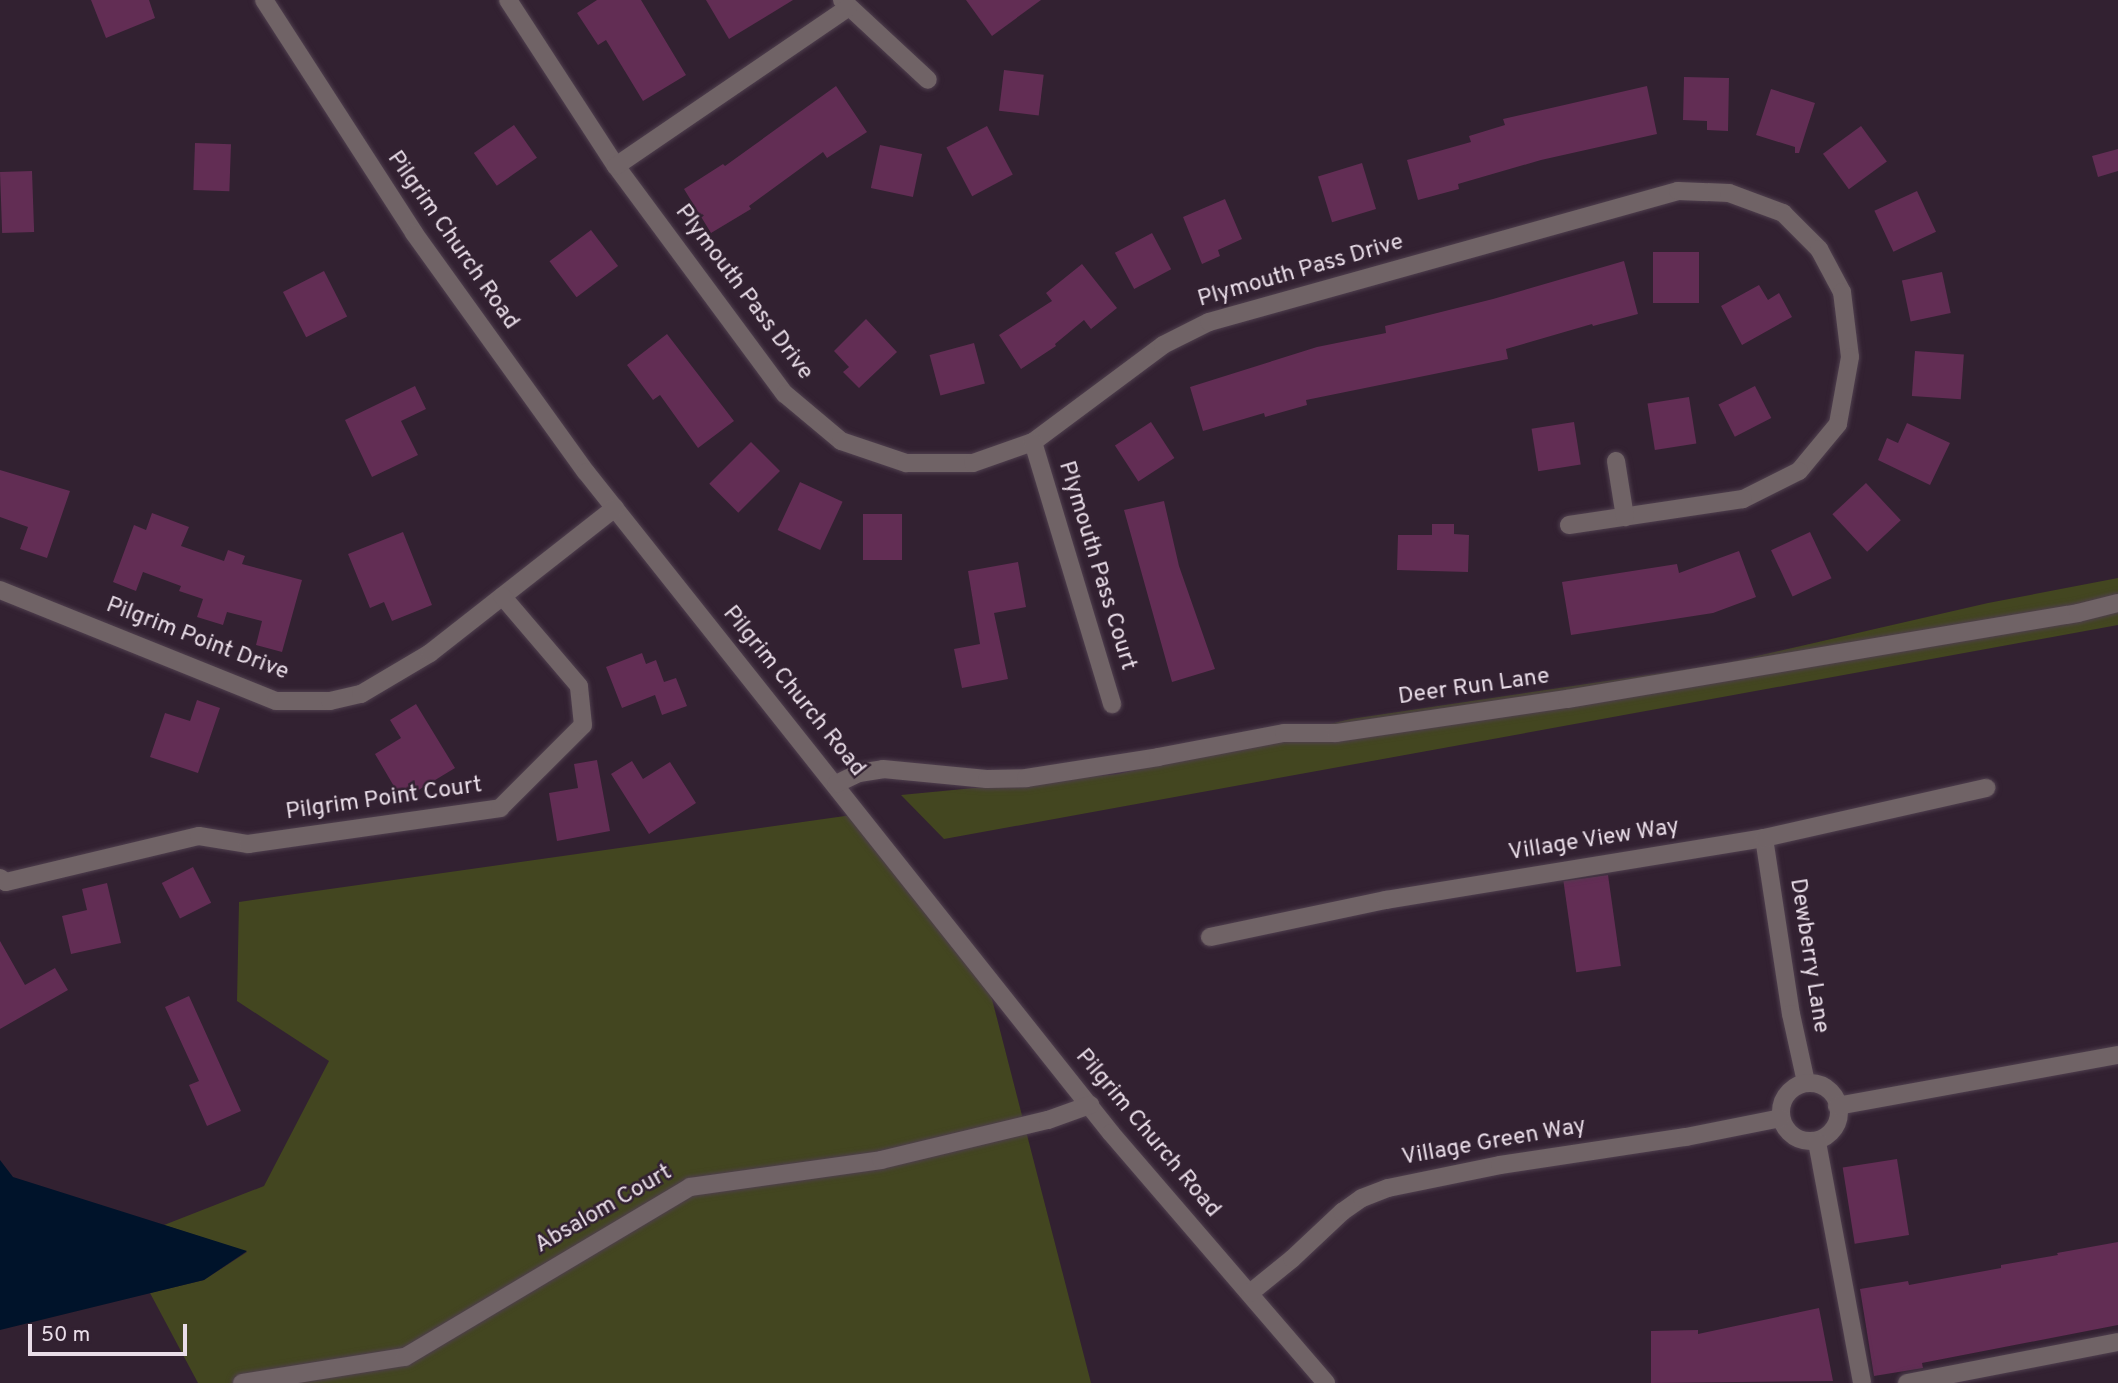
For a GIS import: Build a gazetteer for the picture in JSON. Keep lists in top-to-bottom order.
{
  "streets": {
    "street": [
      "Pilgrim Church Road",
      "Plymouth Pass Drive",
      "Plymouth Pass Court",
      "Pilgrim Point Drive",
      "Deer Run Lane",
      "Pilgrim Point Court",
      "Village View Way",
      "Dewberry Lane",
      "Village Green Way",
      "Absalom Court"
    ]
  },
  "crossings": [
    ["Pilgrim Church Road", "Pilgrim Point Drive"],
    ["Pilgrim Church Road", "Deer Run Lane"],
    ["Pilgrim Church Road", "Village Green Way"],
    ["Pilgrim Church Road", "Absalom Court"],
    ["Plymouth Pass Drive", "Plymouth Pass Court"],
    ["Pilgrim Point Drive", "Pilgrim Point Court"],
    ["Village View Way", "Dewberry Lane"],
    ["Dewberry Lane", "Village Green Way"]
  ],
  "scale_bar": "50 m"
}
